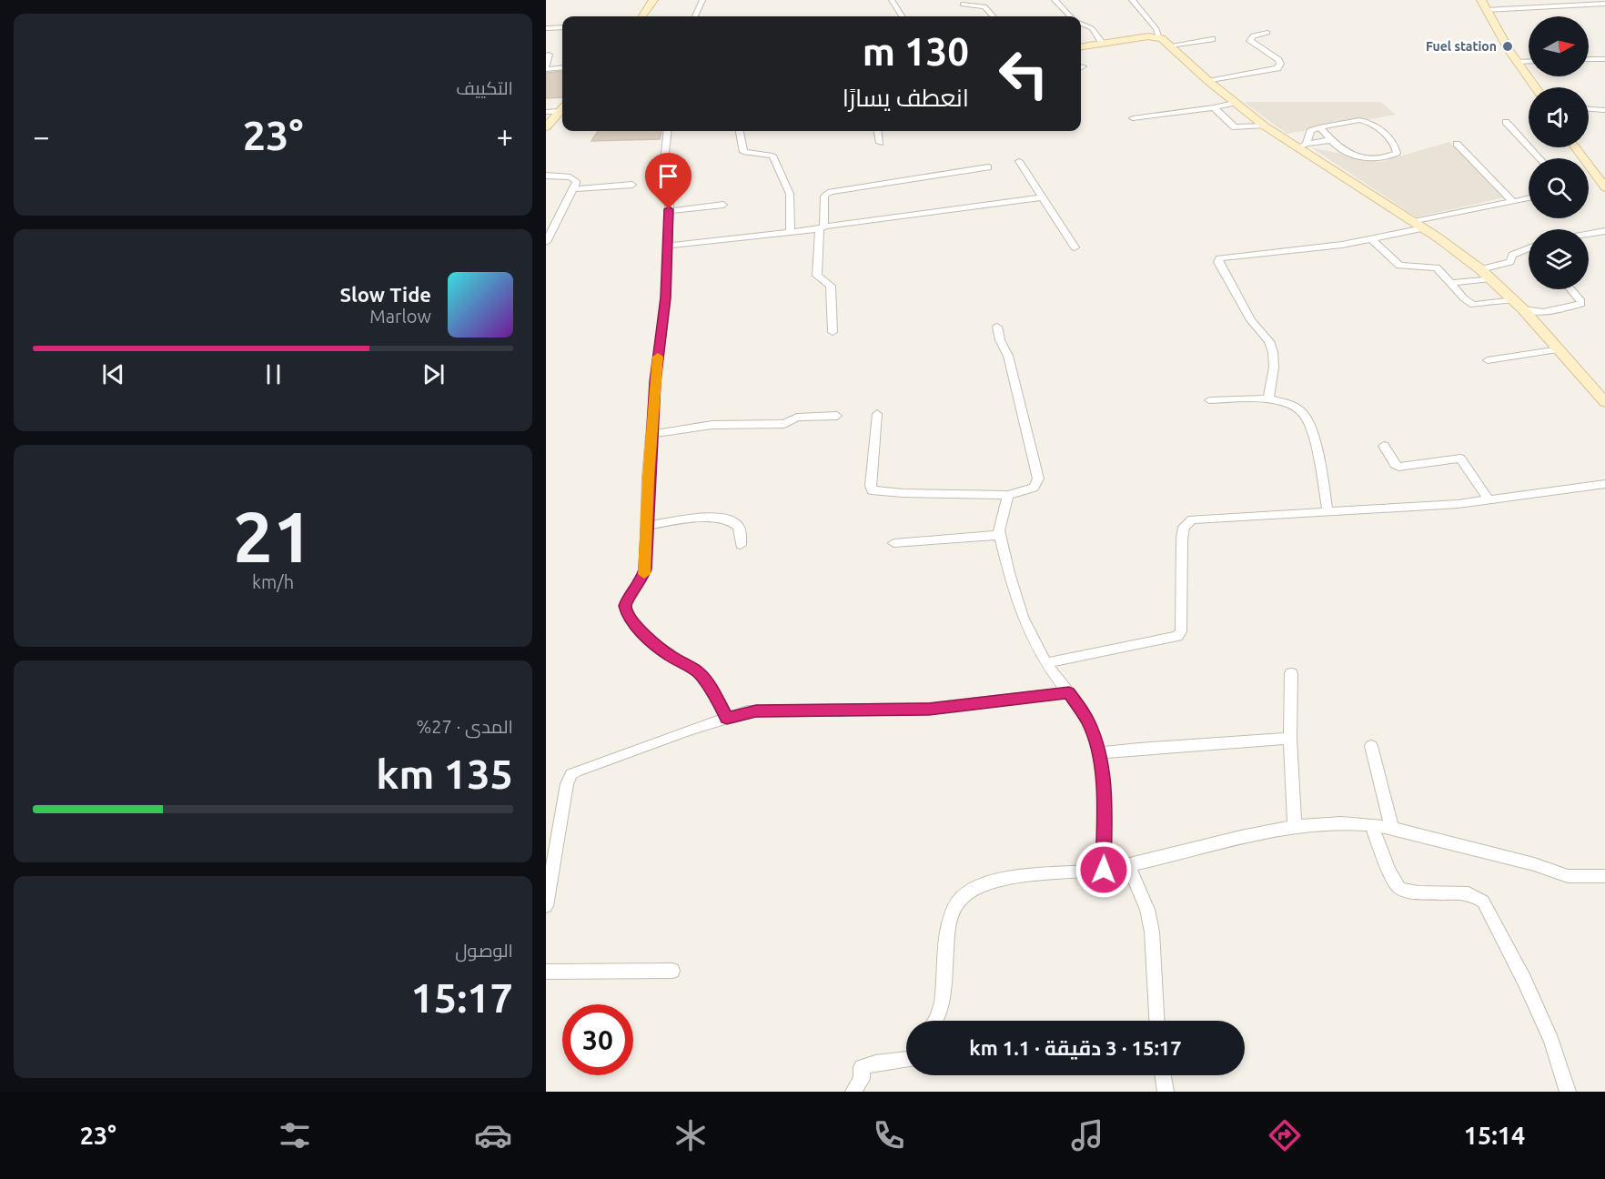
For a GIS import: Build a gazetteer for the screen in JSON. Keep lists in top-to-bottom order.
{
  "places": ["Fuel station"],
  "north": "right",
  "page": {
    "tile": [
      "التكييف",
      ["21", "km/h"],
      ["المدى · 27%", "135 km"],
      ["الوصول", "15:17"]
    ],
    "turn": ["130 m", "انعطف يسارًا"],
    "heat": ["−", "23°", "+"],
    "song": ["Slow Tide", "Marlow"],
    "limit": "30",
    "trip": "15:17 · 3 دقيقة · 1.1 km",
    "tabs": ["15:14", "23°"]
  }
}
